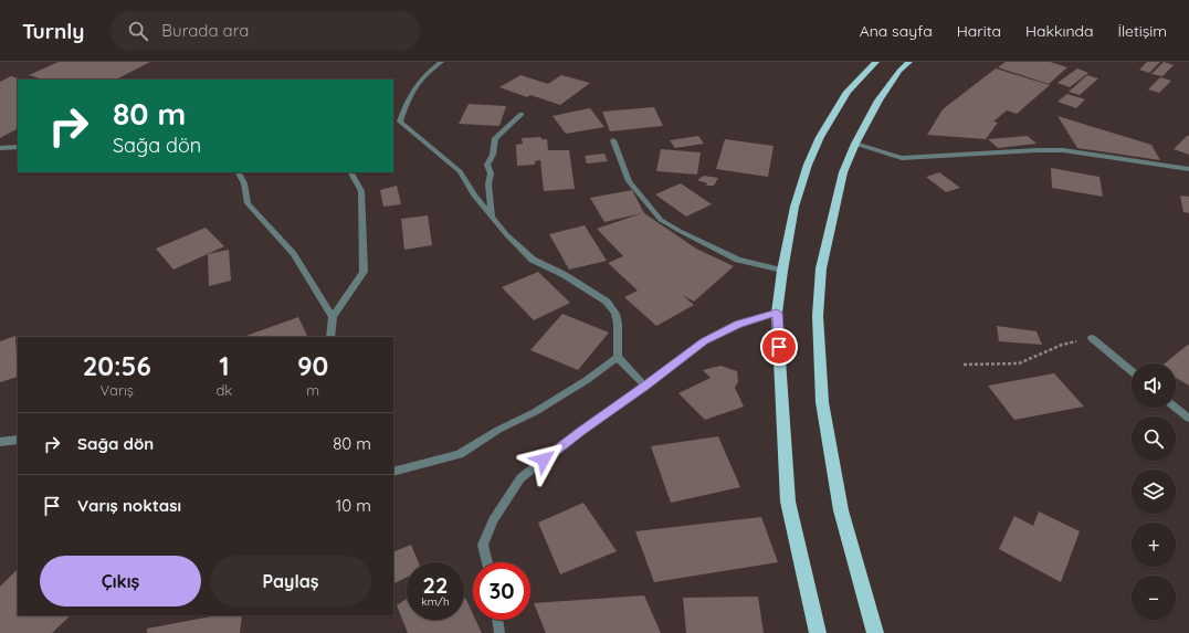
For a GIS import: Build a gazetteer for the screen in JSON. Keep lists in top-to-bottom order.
{
  "page": {
    "header": "Turnly",
    "search": "Burada ara",
    "nav": [
      "Ana sayfa",
      "Harita",
      "Hakkında",
      "İletişim"
    ],
    "turn": ["80 m", "Sağa dön"],
    "eta": [
      "20:56",
      "Varış",
      "1",
      "dk",
      "90",
      "m"
    ],
    "map_buttons": ["+", "−"],
    "list": [
      {
        "name": "Sağa dön",
        "value": "80 m"
      },
      {
        "name": "Varış noktası",
        "value": "10 m"
      }
    ],
    "buttons": ["Çıkış", "Paylaş"],
    "speed": "22 km/h",
    "limit": "30"
  }
}
